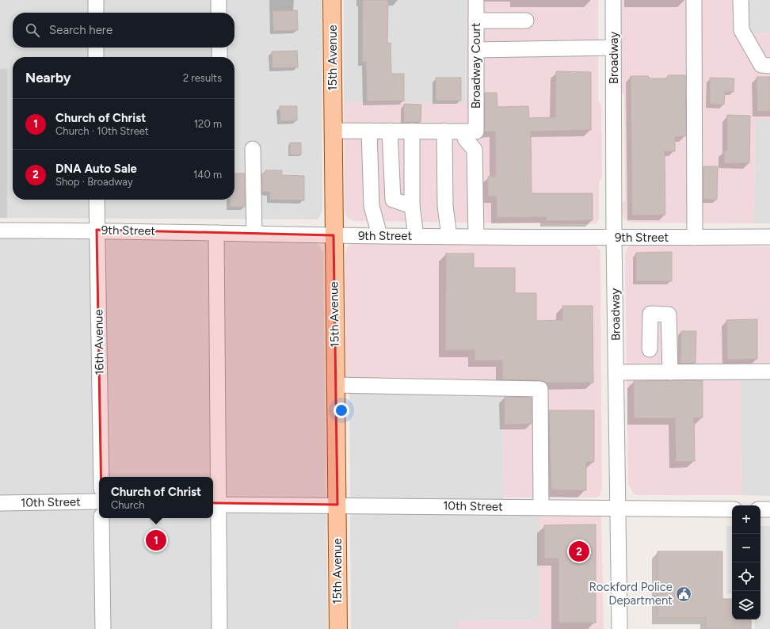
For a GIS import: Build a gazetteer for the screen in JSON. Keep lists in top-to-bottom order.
{
  "streets": {
    "main road": ["15th Avenue"],
    "street": [
      "Broadway",
      "Broadway Court",
      "9th Street",
      "16th Avenue",
      "10th Street"
    ]
  },
  "crossings": [
    ["15th Avenue", "9th Street"],
    ["15th Avenue", "10th Street"],
    ["Broadway", "9th Street"],
    ["Broadway", "10th Street"],
    ["9th Street", "16th Avenue"]
  ],
  "places": {
    "public building": ["Rockford Police Department"]
  },
  "page": {
    "search": "Search here",
    "heading": ["Nearby", "2 results"],
    "list": [
      {
        "mark": "1",
        "name": "Church of Christ",
        "note": "Church · 10th Street",
        "value": "120 m"
      },
      {
        "mark": "2",
        "name": "DNA Auto Sale",
        "note": "Shop · Broadway",
        "value": "140 m"
      }
    ],
    "popup": ["Church of Christ", "Church"],
    "map_buttons": ["+", "−"],
    "pins": ["1", "2"]
  }
}
